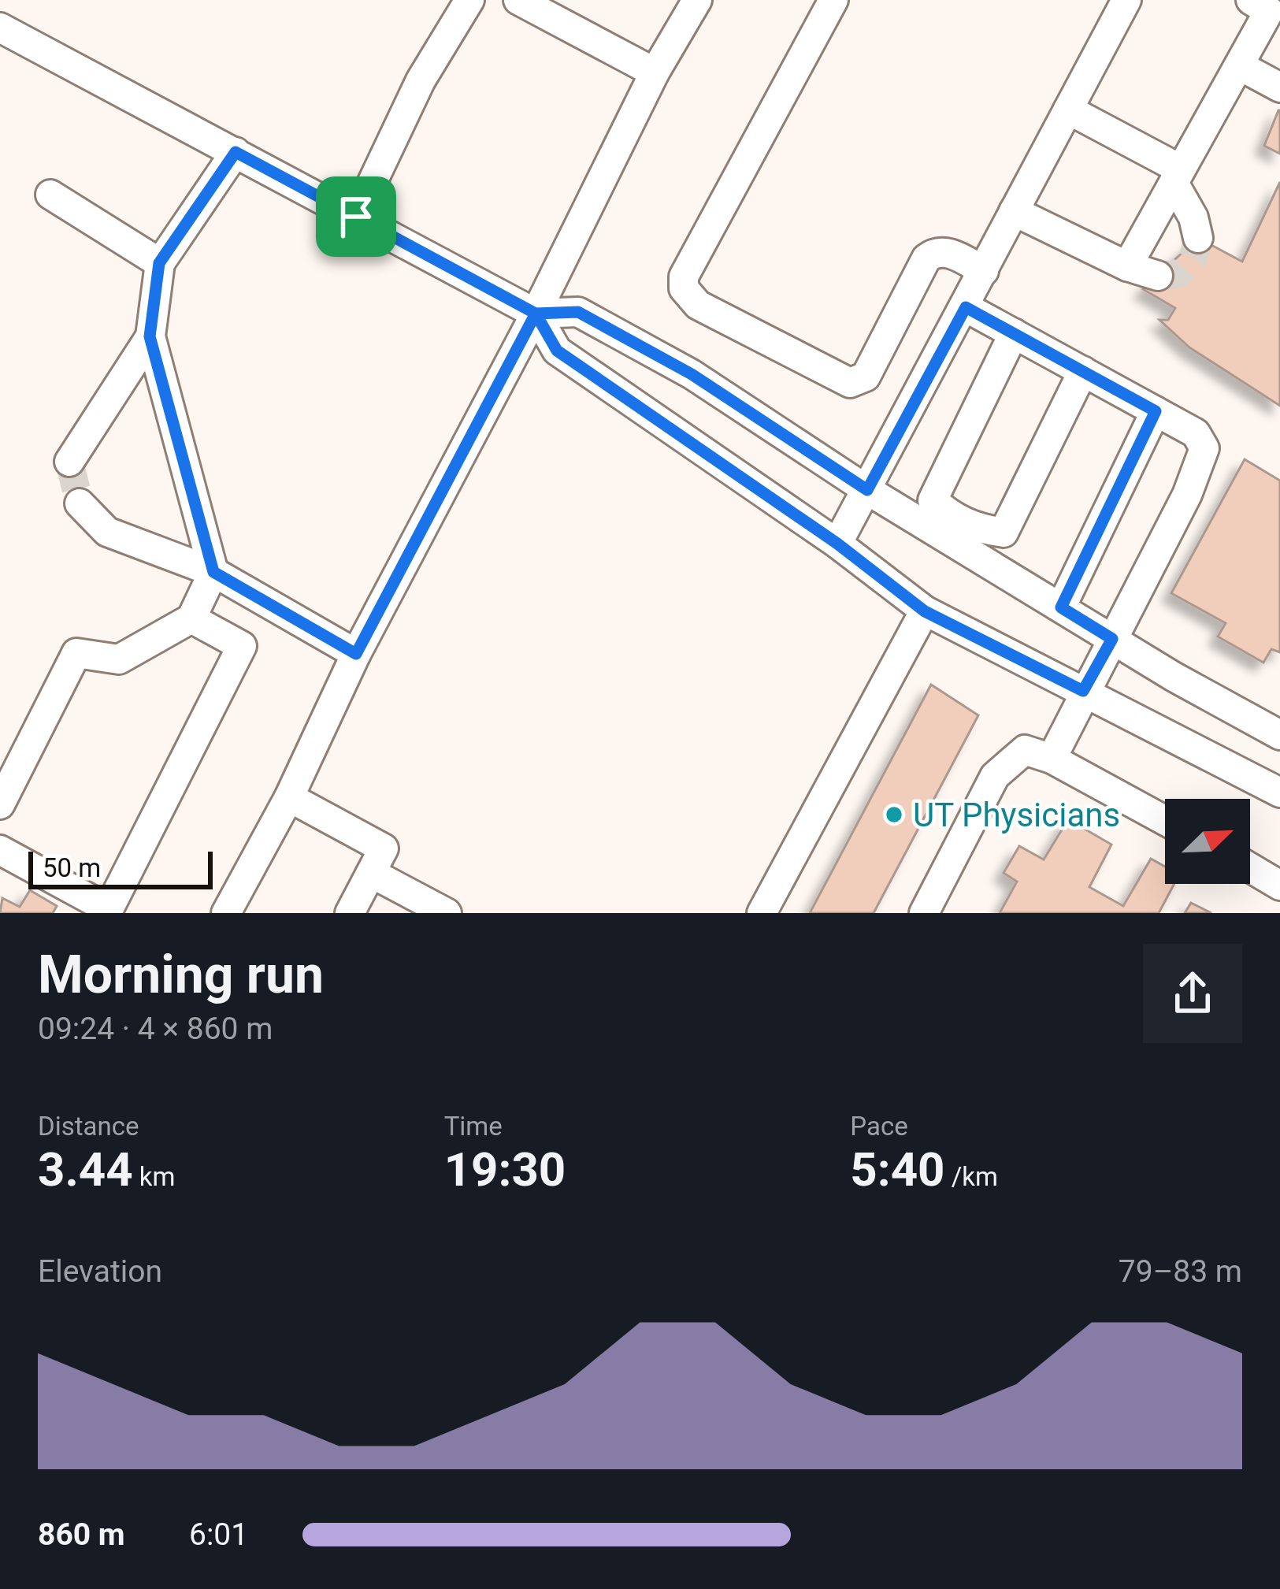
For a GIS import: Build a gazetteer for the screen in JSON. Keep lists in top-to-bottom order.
{
  "places": ["UT Physicians"],
  "scale_bar": "50 m",
  "north": "top right",
  "page": {
    "scale": "50 m",
    "heading": ["Morning run", "09:24 · 4 × 860 m"],
    "stats": [
      ["Distance", "3.44 km"],
      ["Time", "19:30"],
      ["Pace", "5:40 /km"]
    ],
    "chart": ["Elevation", "79–83 m"],
    "list": [
      {
        "name": "860 m",
        "note": "6:01"
      }
    ]
  }
}
